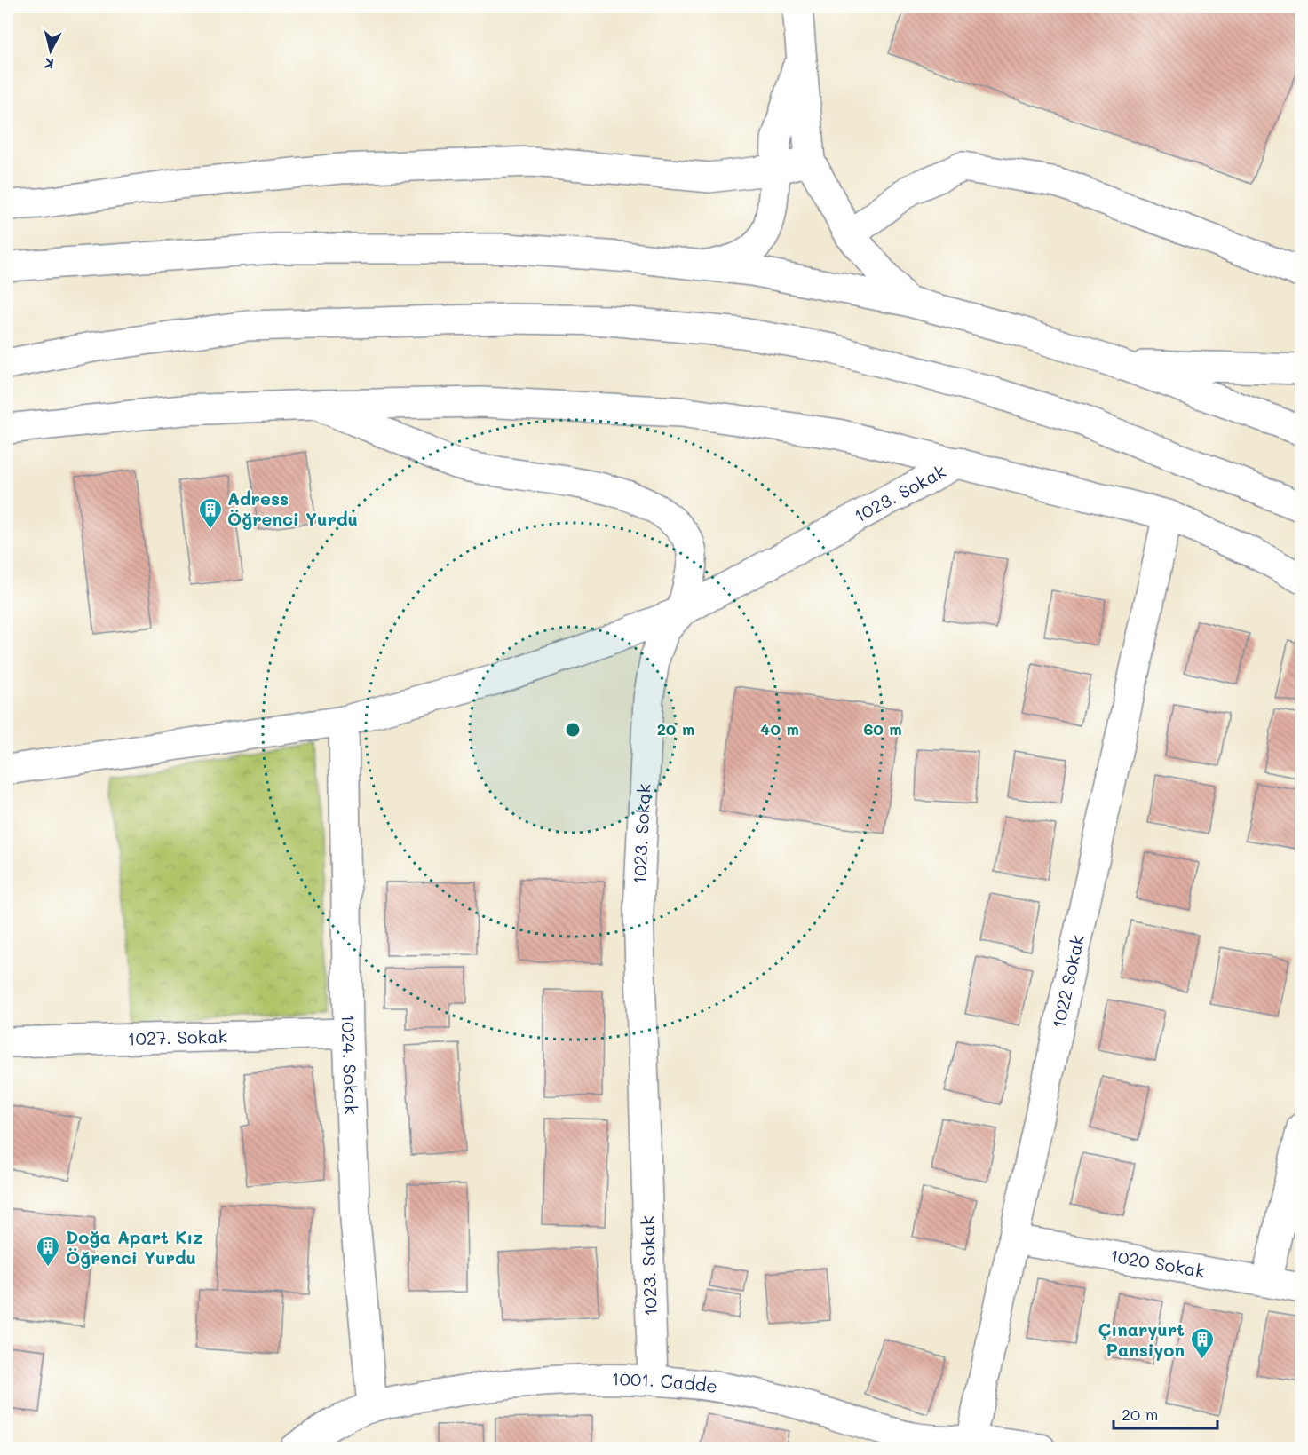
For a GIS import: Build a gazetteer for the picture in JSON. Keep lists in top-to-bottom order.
{
  "streets": {
    "main road": [
      "1023. Sokak",
      "1022 Sokak",
      "1027. Sokak",
      "1024. Sokak",
      "1020 Sokak",
      "1001. Cadde"
    ]
  },
  "crossings": [
    ["1023. Sokak", "1001. Cadde"],
    ["1022 Sokak", "1020 Sokak"],
    ["1022 Sokak", "1001. Cadde"],
    ["1027. Sokak", "1024. Sokak"],
    ["1024. Sokak", "1001. Cadde"]
  ],
  "places": {
    "building": ["Adress Öğrenci Yurdu", "Doğa Apart Kız Öğrenci Yurdu", "Çınaryurt Pansiyon"]
  },
  "scale_bar": "20 m",
  "north": "bottom",
  "rings": ["20 m", "40 m", "60 m"]
}
